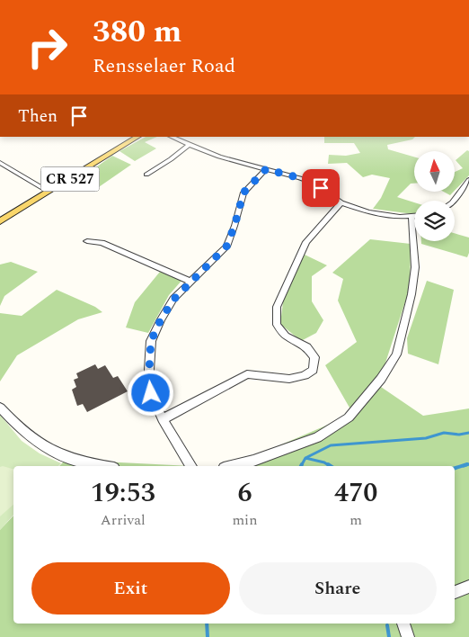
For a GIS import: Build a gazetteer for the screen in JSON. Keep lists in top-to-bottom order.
{
  "streets": {
    "main road": ["CR 527"]
  },
  "north": "top",
  "page": {
    "turn": ["380 m", "Rensselaer Road"],
    "then": "Then",
    "eta": [
      "19:53",
      "Arrival",
      "6",
      "min",
      "470",
      "m"
    ],
    "buttons": ["Exit", "Share"]
  }
}
